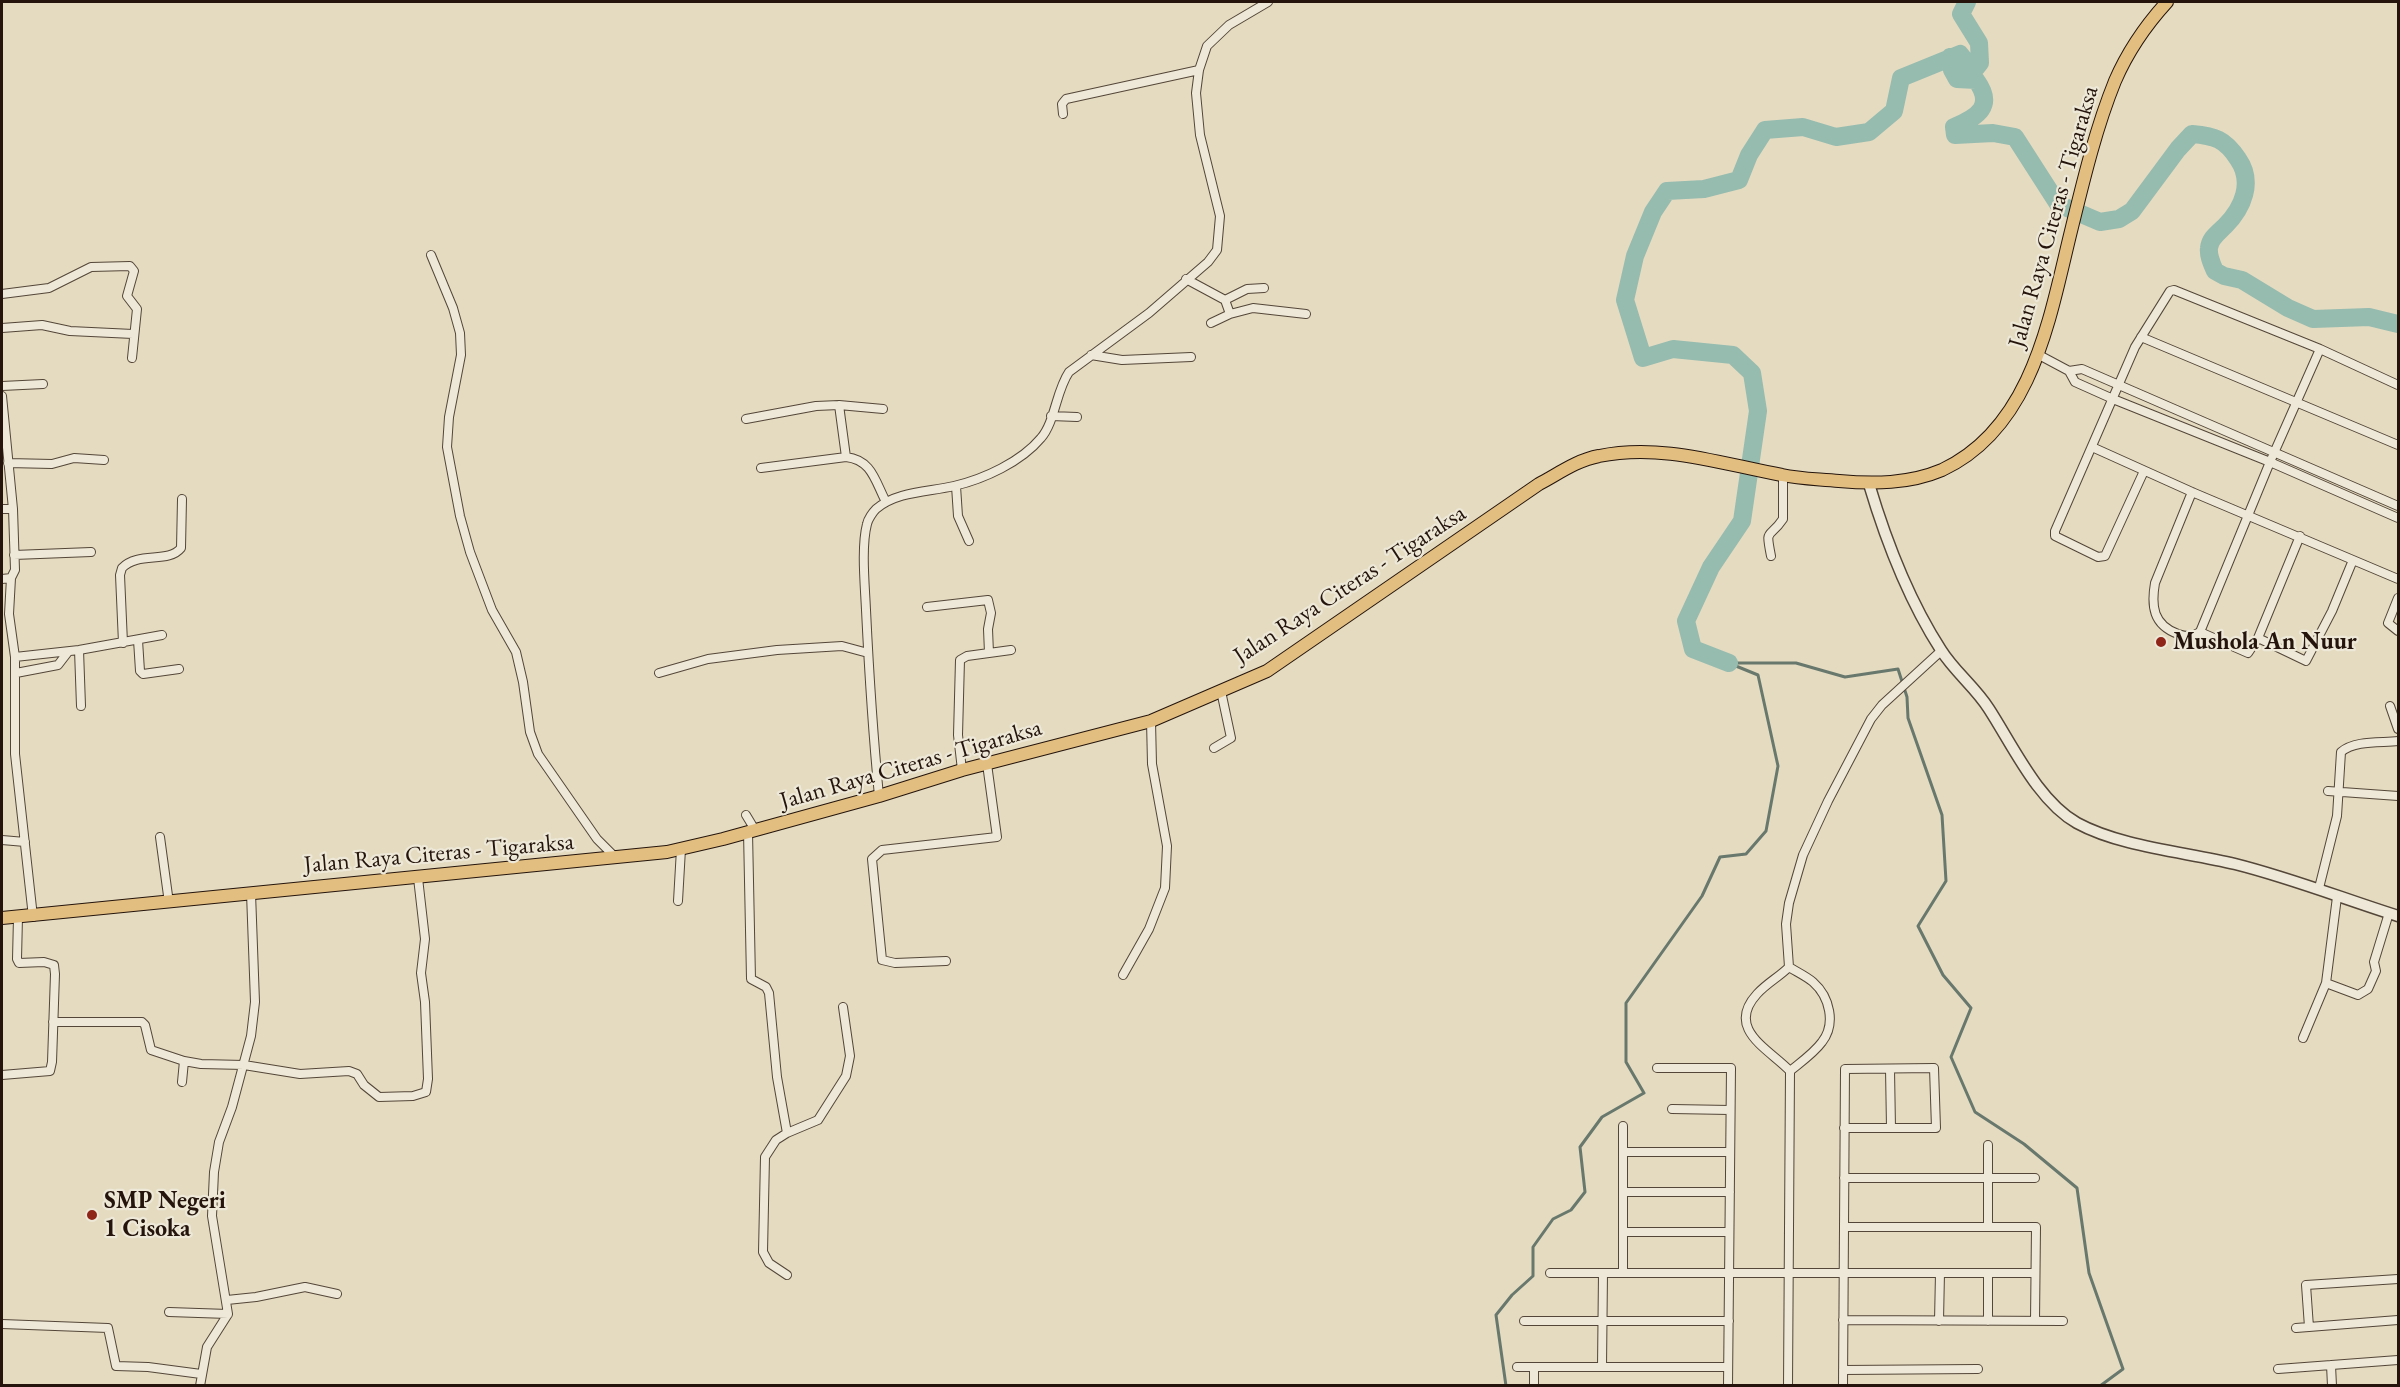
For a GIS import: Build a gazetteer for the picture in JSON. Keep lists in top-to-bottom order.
{
  "streets": {
    "main road": ["Jalan Raya Citeras - Tigaraksa"]
  },
  "places": ["Mushola An Nuur", "SMP Negeri 1 Cisoka"]
}
